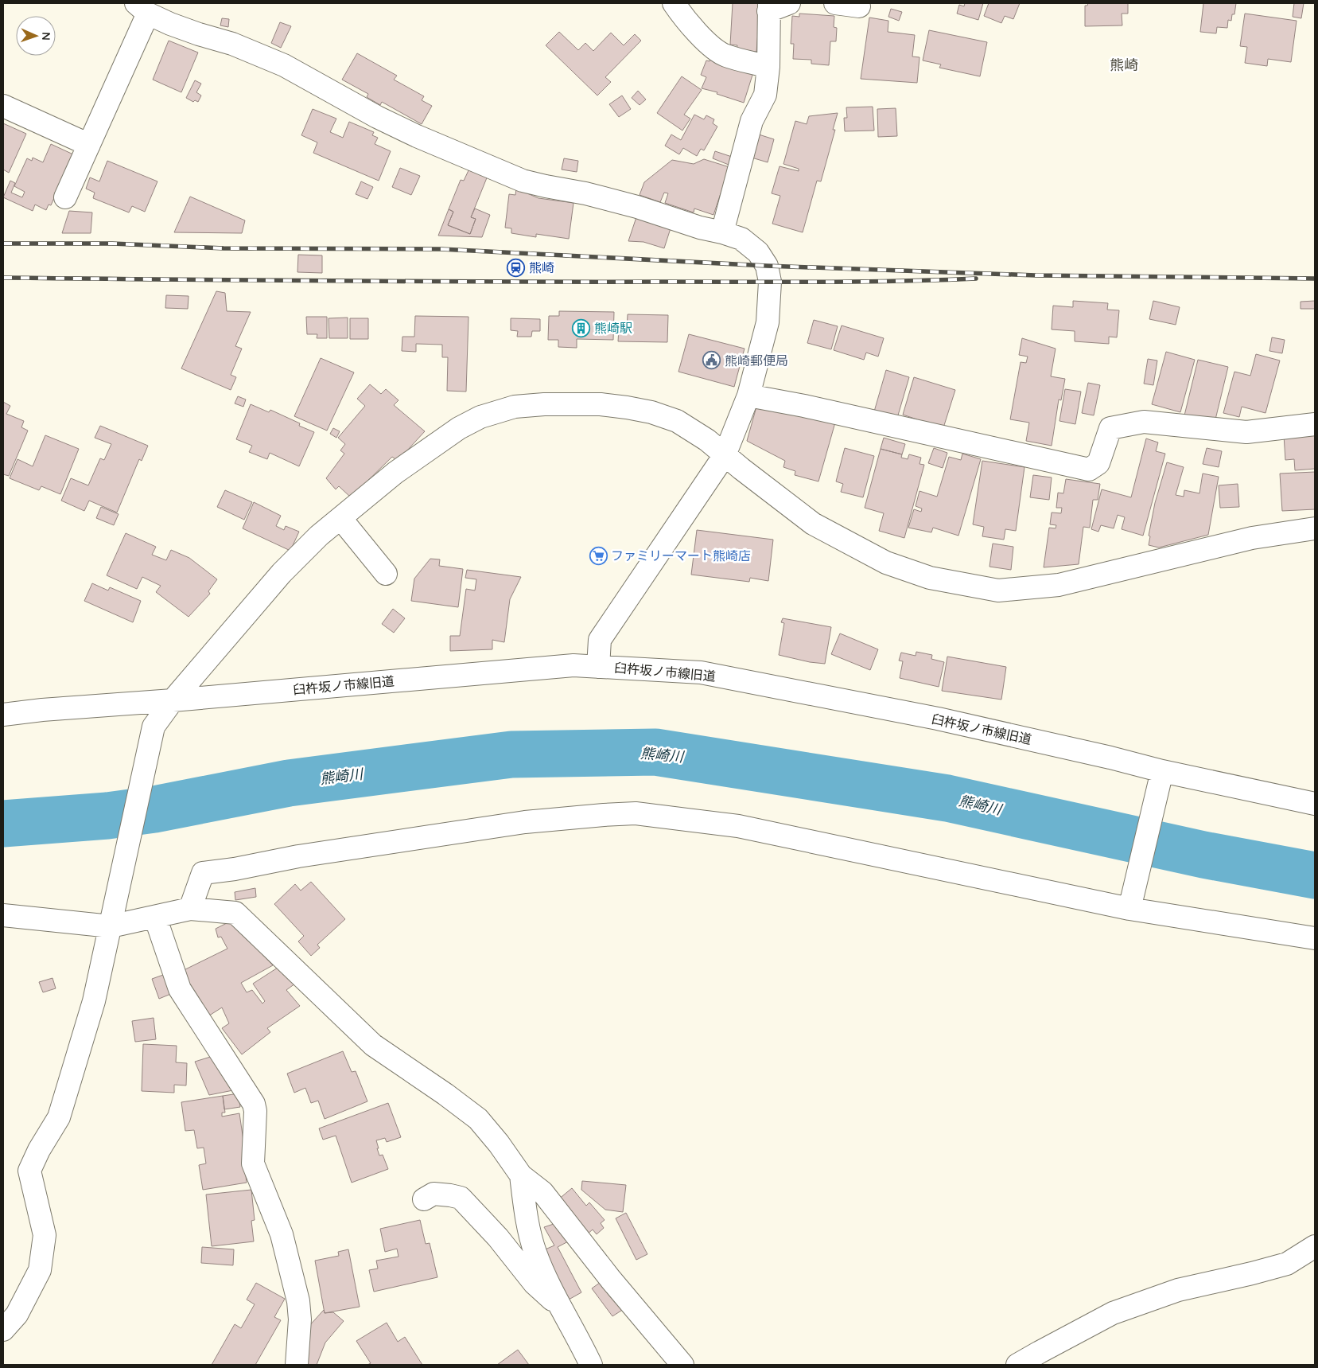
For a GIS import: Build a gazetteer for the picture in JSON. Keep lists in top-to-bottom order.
{
  "streets": {
    "street": ["臼杵坂ノ市線旧道"]
  },
  "districts": ["熊崎"],
  "water": ["熊崎川"],
  "places": {
    "station": ["熊崎"],
    "building": ["熊崎駅"],
    "public building": ["熊崎郵便局"],
    "supermarket": ["ファミリーマート熊崎店"]
  },
  "north": "right"
}
